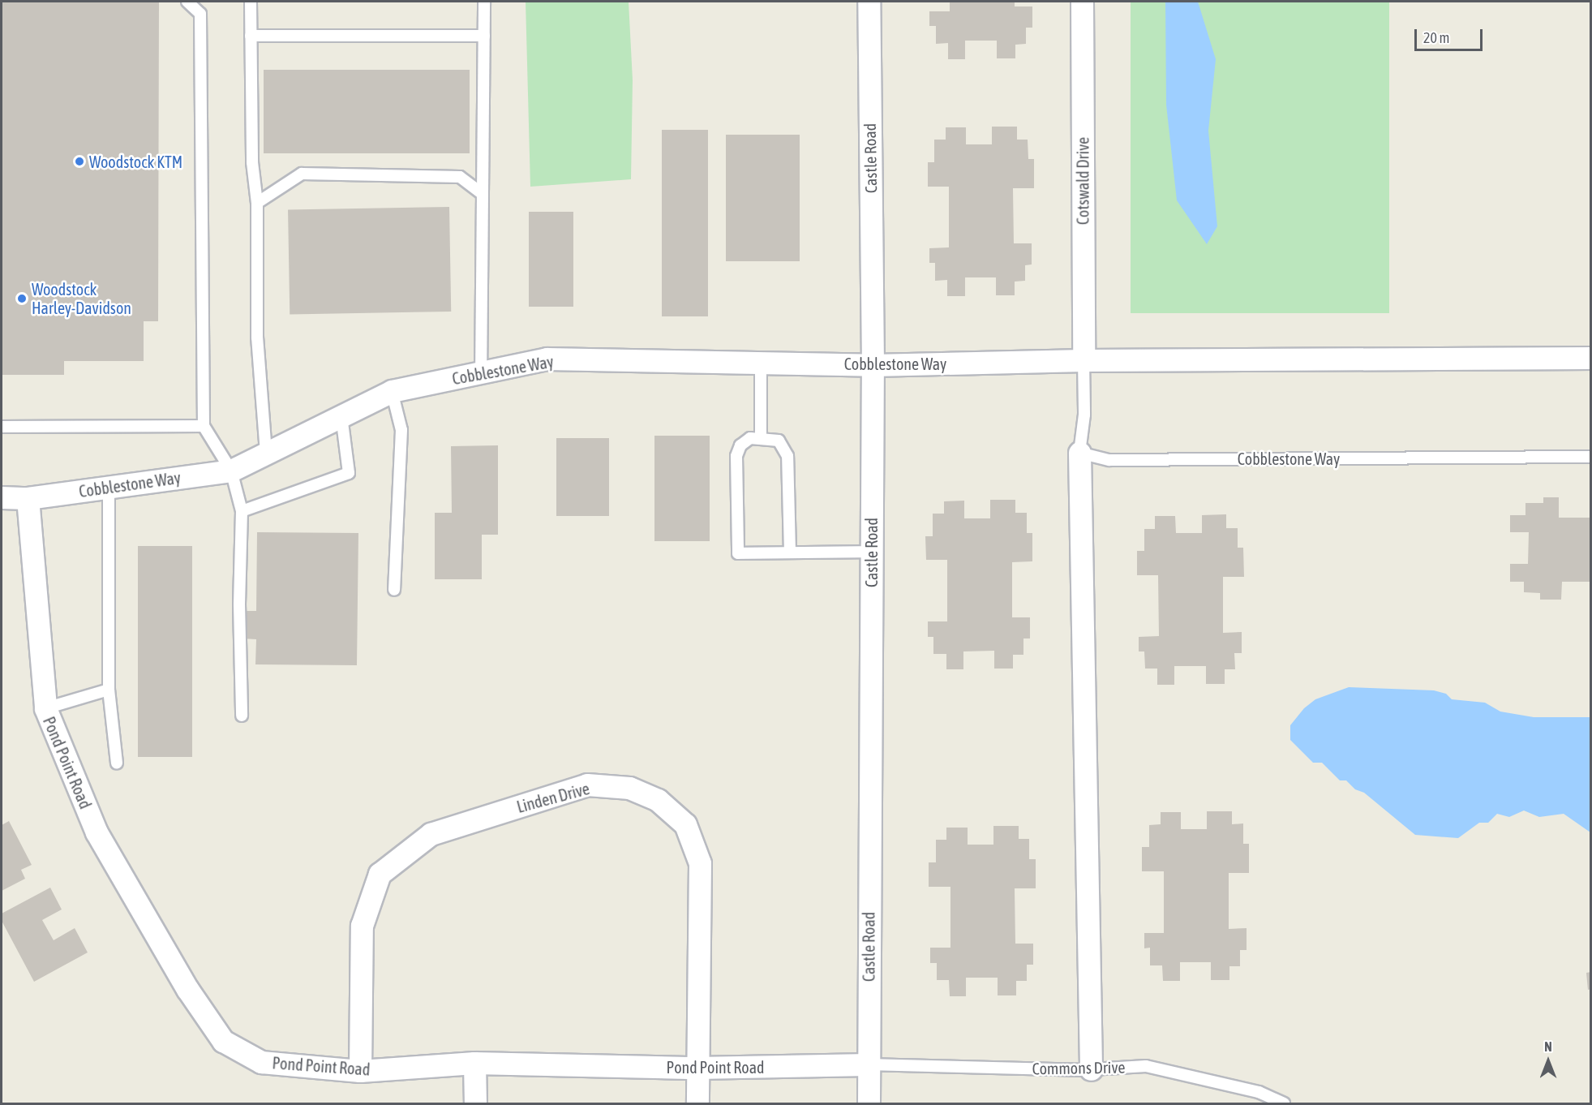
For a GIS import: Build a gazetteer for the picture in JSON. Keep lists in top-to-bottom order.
{
  "streets": {
    "street": [
      "Castle Road",
      "Cotswald Drive",
      "Cobblestone Way",
      "Pond Point Road",
      "Linden Drive"
    ],
    "lane": ["Commons Drive"]
  },
  "crossings": [
    ["Castle Road", "Cobblestone Way"],
    ["Castle Road", "Pond Point Road"],
    ["Castle Road", "Commons Drive"],
    ["Cotswald Drive", "Cobblestone Way"],
    ["Cobblestone Way", "Pond Point Road"],
    ["Pond Point Road", "Linden Drive"],
    ["Pond Point Road", "Commons Drive"]
  ],
  "places": ["Woodstock KTM", "Woodstock Harley-Davidson"],
  "scale_bar": "20 m",
  "north": "top"
}
